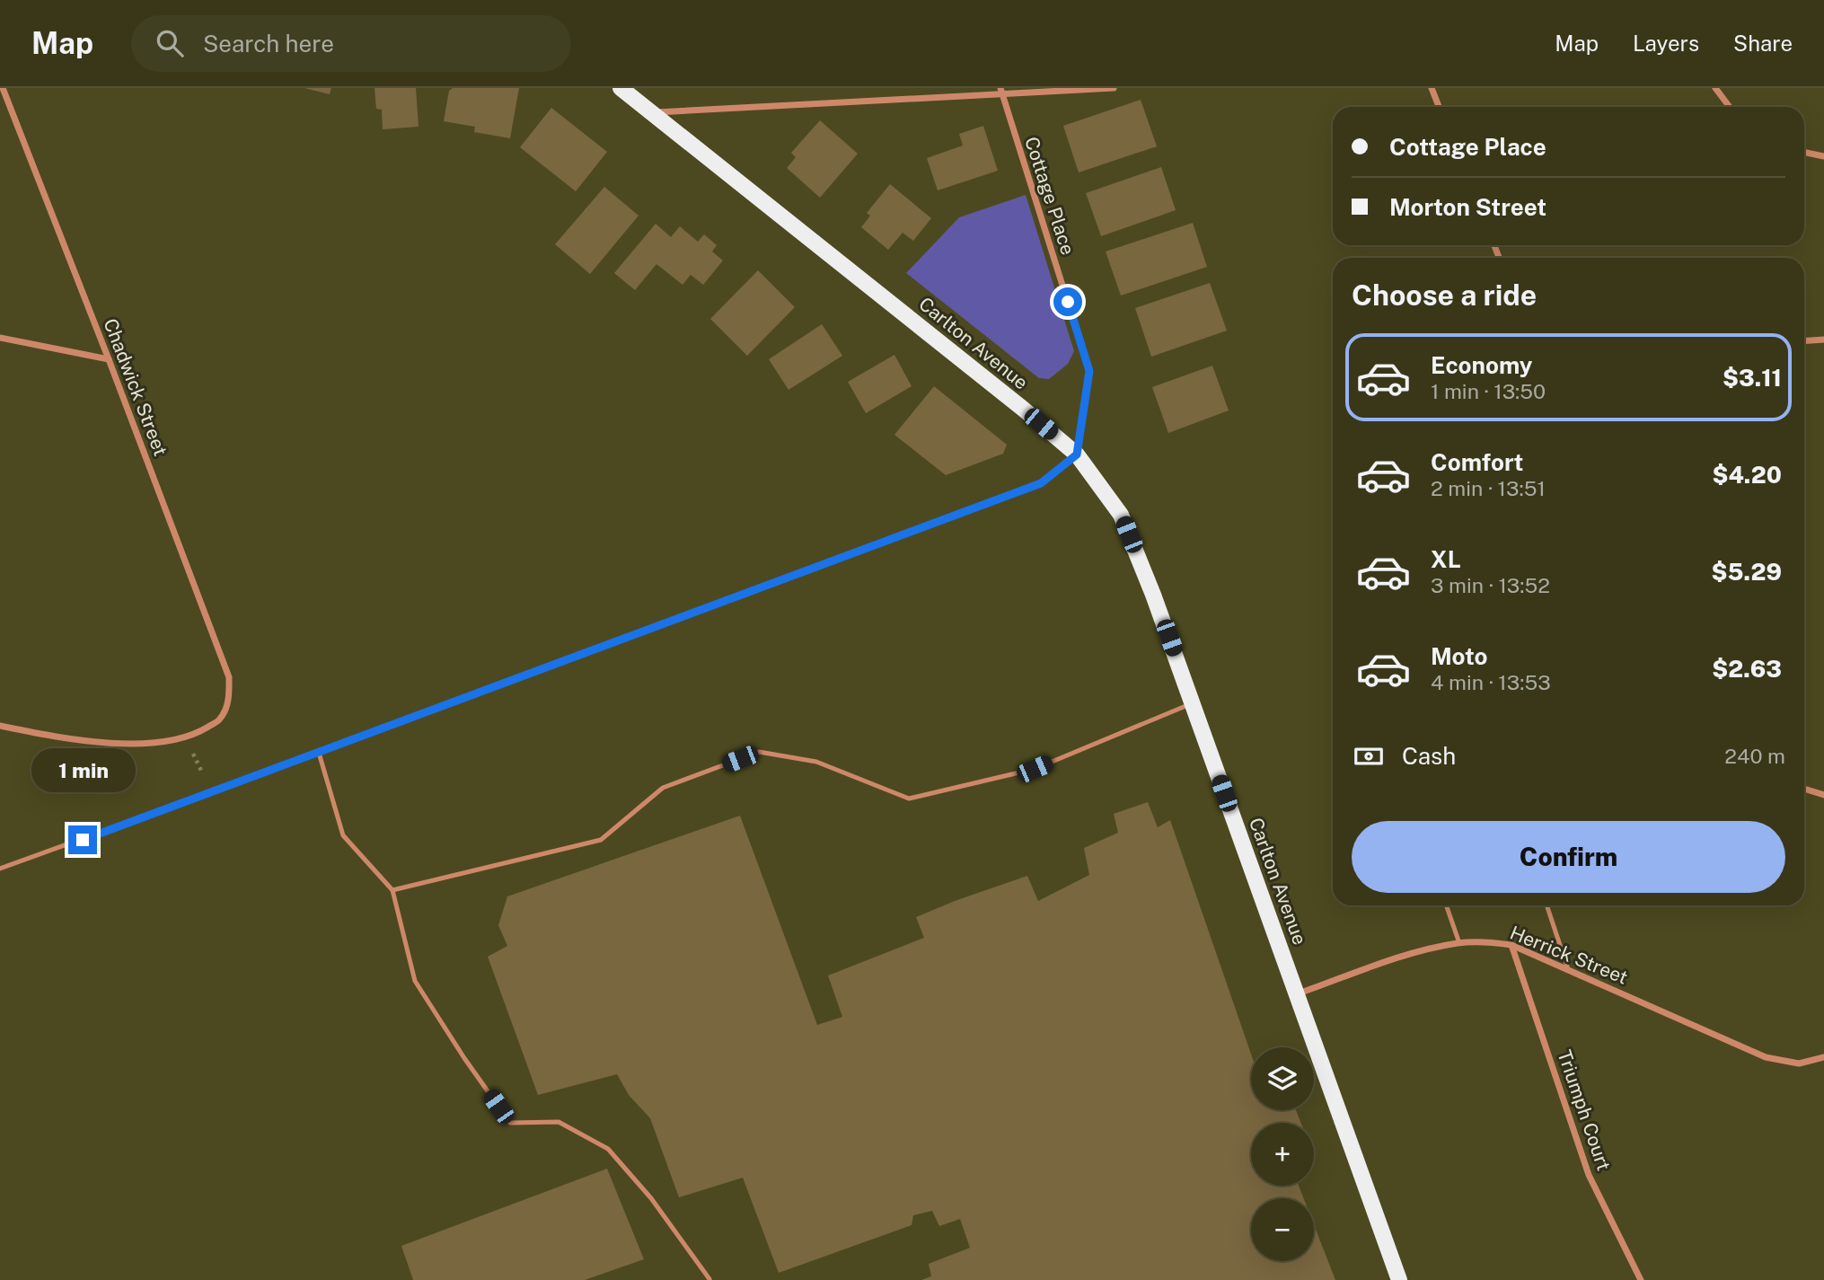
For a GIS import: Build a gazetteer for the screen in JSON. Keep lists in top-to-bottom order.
{
  "streets": {
    "main road": ["Carlton Avenue"],
    "street": [
      "Cottage Place",
      "Chadwick Street",
      "Herrick Street",
      "Triumph Court"
    ]
  },
  "crossings": [
    ["Cottage Place", "Carlton Avenue"],
    ["Carlton Avenue", "Herrick Street"],
    ["Herrick Street", "Triumph Court"]
  ],
  "page": {
    "header": "Map",
    "search": "Search here",
    "nav": ["Map", "Layers", "Share"],
    "banner": ["Cottage Place", "Morton Street"],
    "heading": "Choose a ride",
    "list": [
      {
        "name": "Economy",
        "note": "1 min · 13:50",
        "value": "$3.11"
      },
      {
        "name": "Comfort",
        "note": "2 min · 13:51",
        "value": "$4.20"
      },
      {
        "name": "XL",
        "note": "3 min · 13:52",
        "value": "$5.29"
      },
      {
        "name": "Moto",
        "note": "4 min · 13:53",
        "value": "$2.63"
      }
    ],
    "pay": ["Cash", "240 m"],
    "bubble": "1 min",
    "buttons": "Confirm",
    "map_buttons": ["+", "−"]
  }
}
